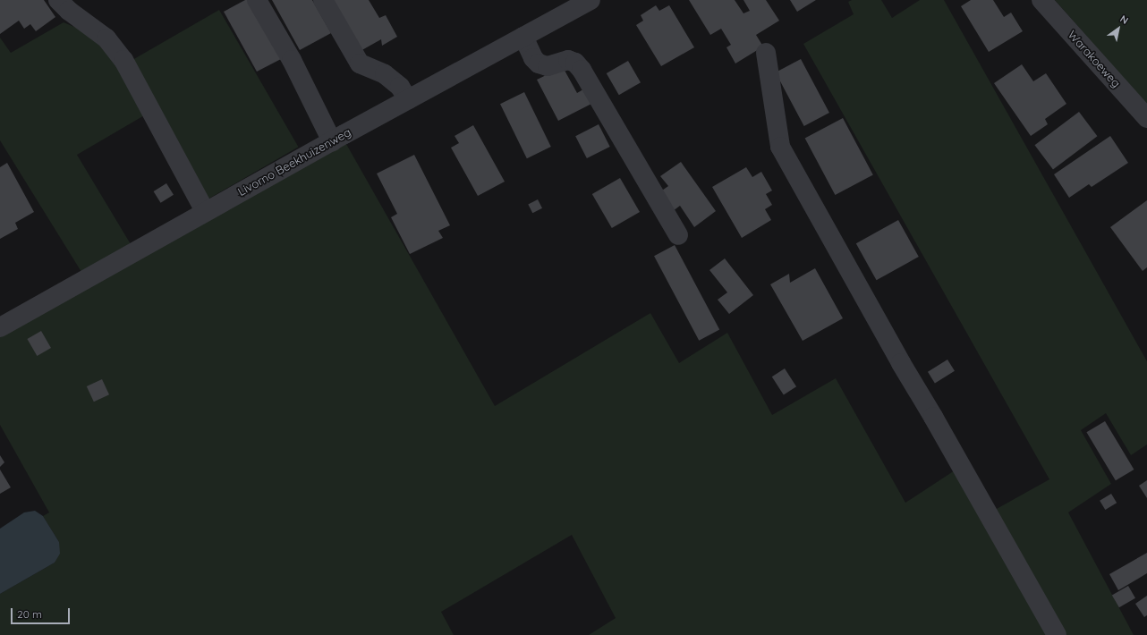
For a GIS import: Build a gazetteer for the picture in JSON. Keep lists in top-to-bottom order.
{
  "streets": {
    "street": ["Warakoeweg", "Livorno Beekhuizenweg"]
  },
  "scale_bar": "20 m",
  "north": "top right"
}
